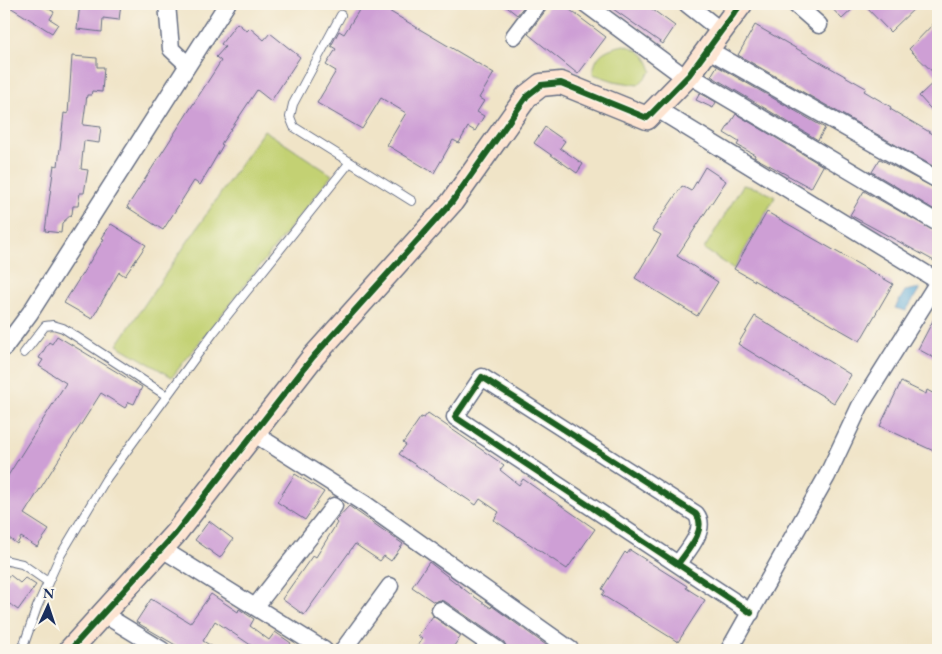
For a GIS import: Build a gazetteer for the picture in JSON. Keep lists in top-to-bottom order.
{
  "north": "top"
}
